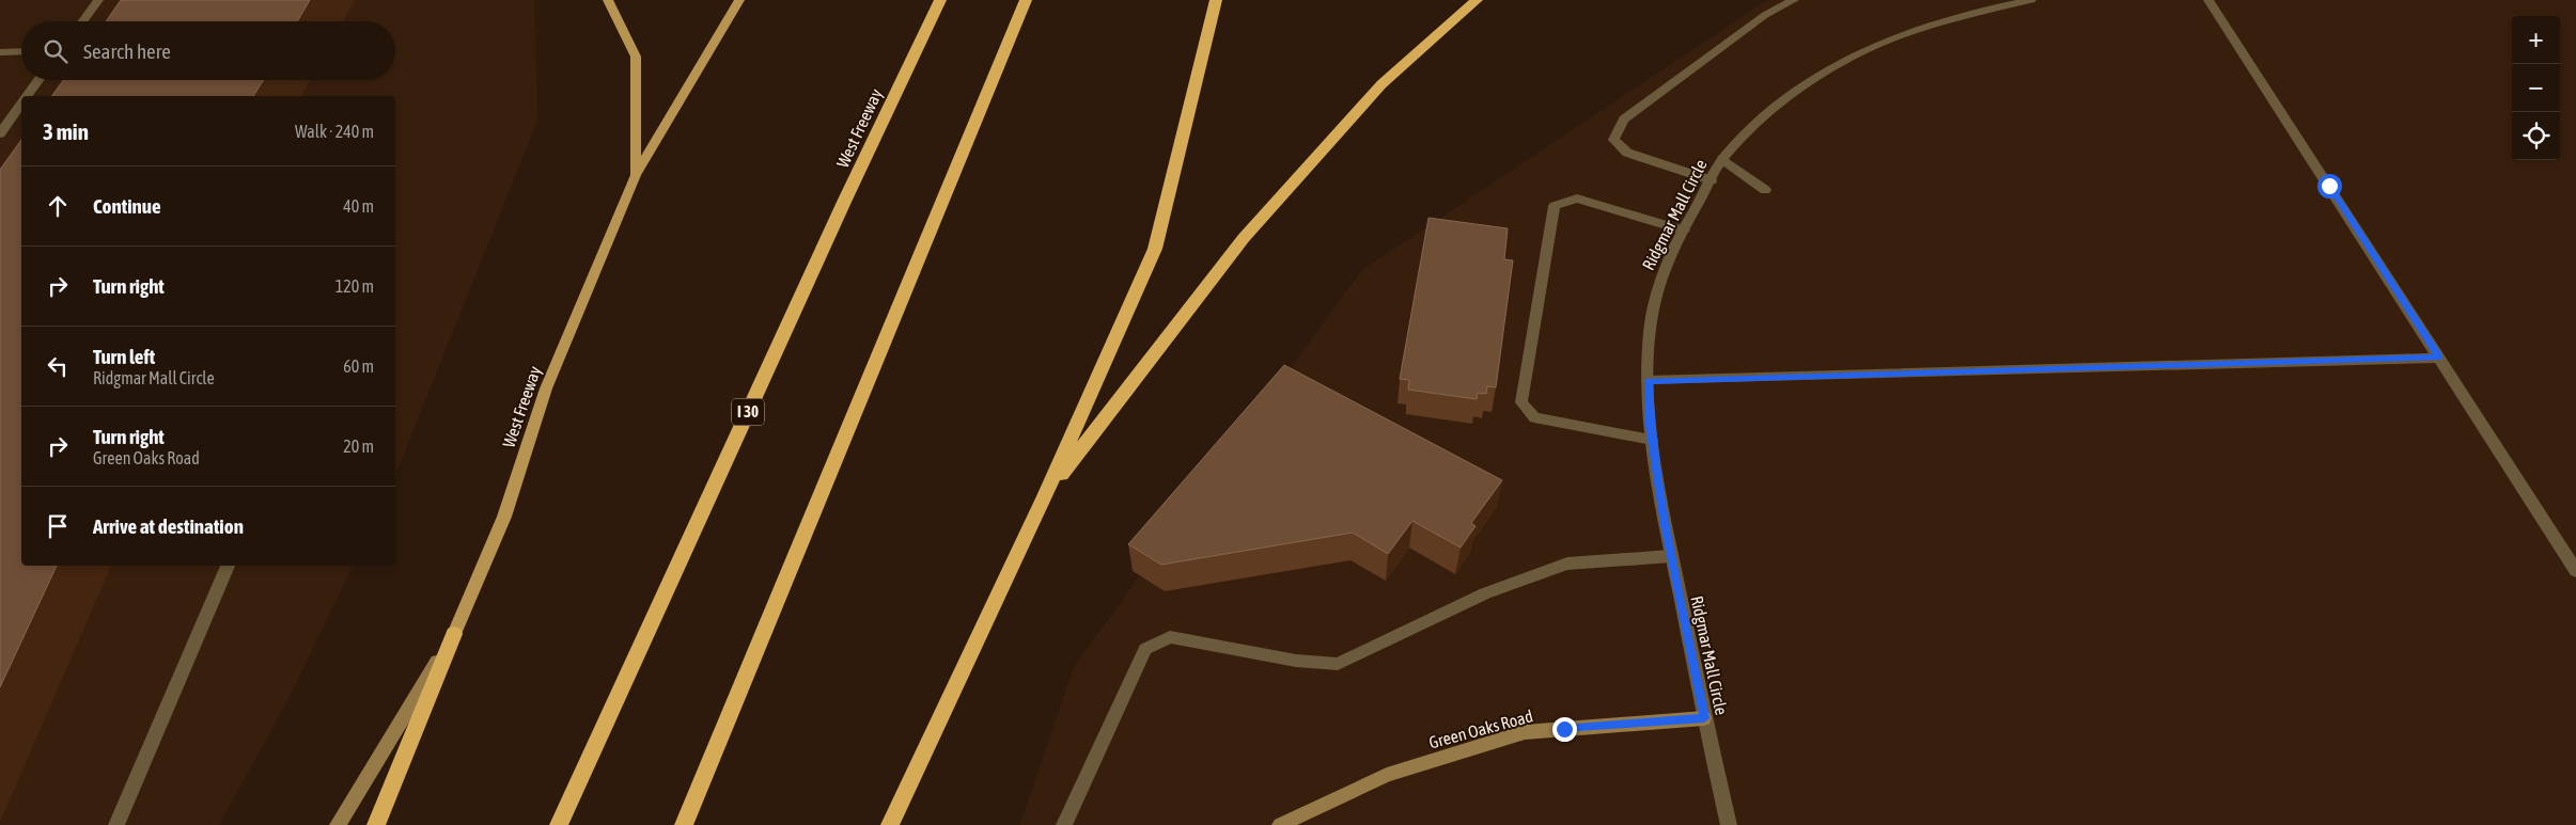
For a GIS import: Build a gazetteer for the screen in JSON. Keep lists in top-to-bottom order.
{
  "streets": {
    "highway": ["West Freeway", "I 30"],
    "street": ["Ridgmar Mall Circle", "Green Oaks Road"]
  },
  "crossings": [
    ["Ridgmar Mall Circle", "Green Oaks Road"]
  ],
  "page": {
    "map_buttons": ["+", "−"],
    "search": "Search here",
    "heading": ["3 min", "Walk · 240 m"],
    "list": [
      ["Continue", "40 m"],
      ["Turn right", "120 m"],
      ["Turn left", "Ridgmar Mall Circle", "60 m"],
      ["Turn right", "Green Oaks Road", "20 m"],
      "Arrive at destination"
    ]
  }
}
